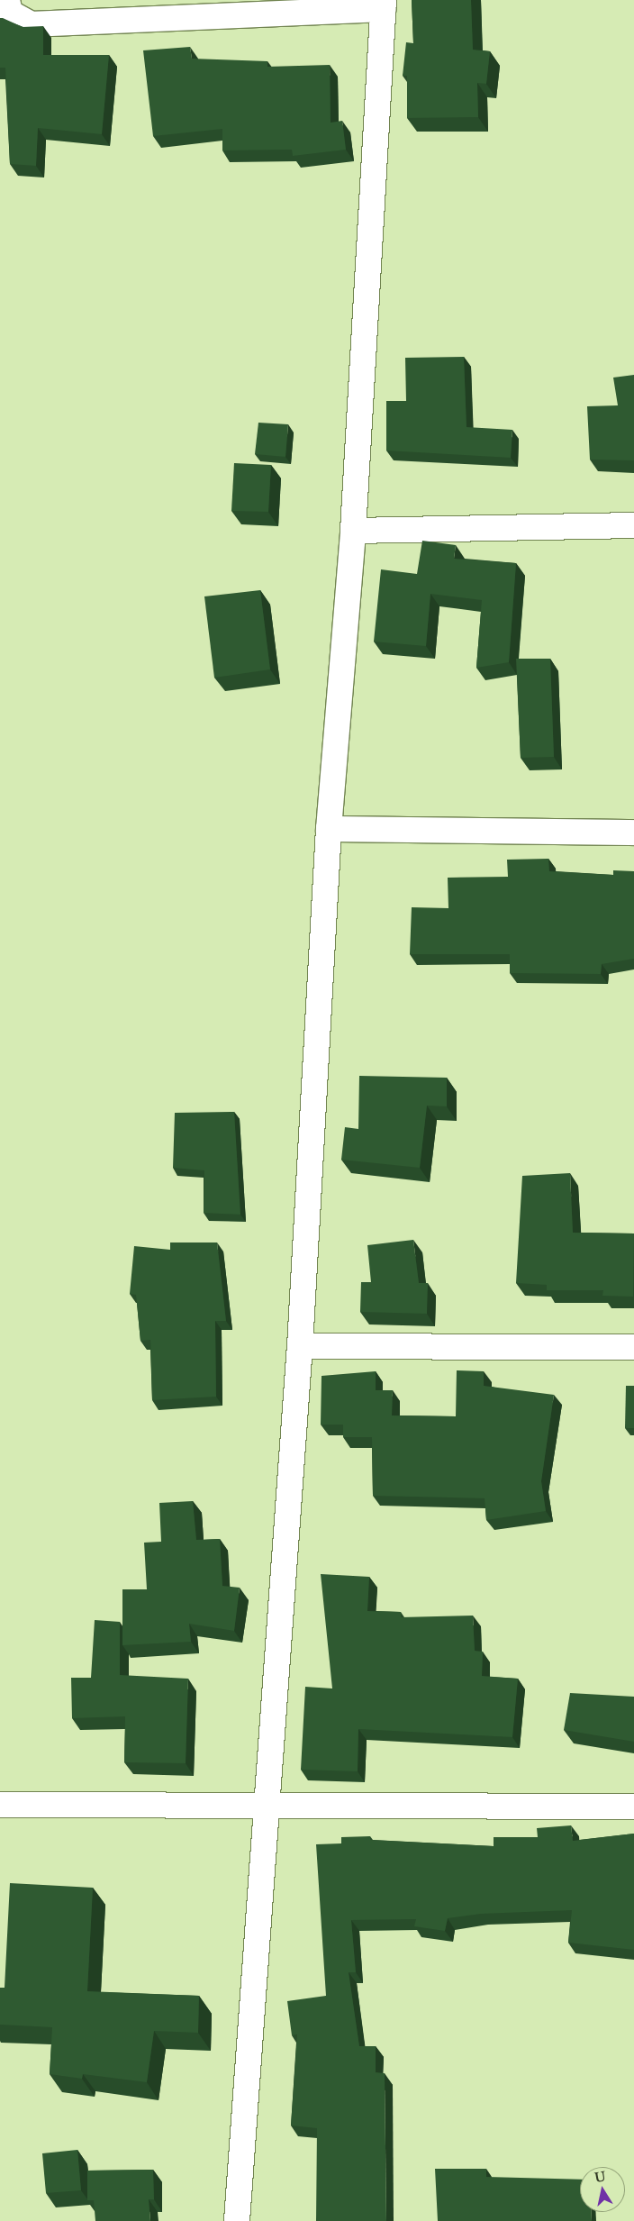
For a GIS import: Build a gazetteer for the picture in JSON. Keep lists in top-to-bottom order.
{
  "north": "top"
}
